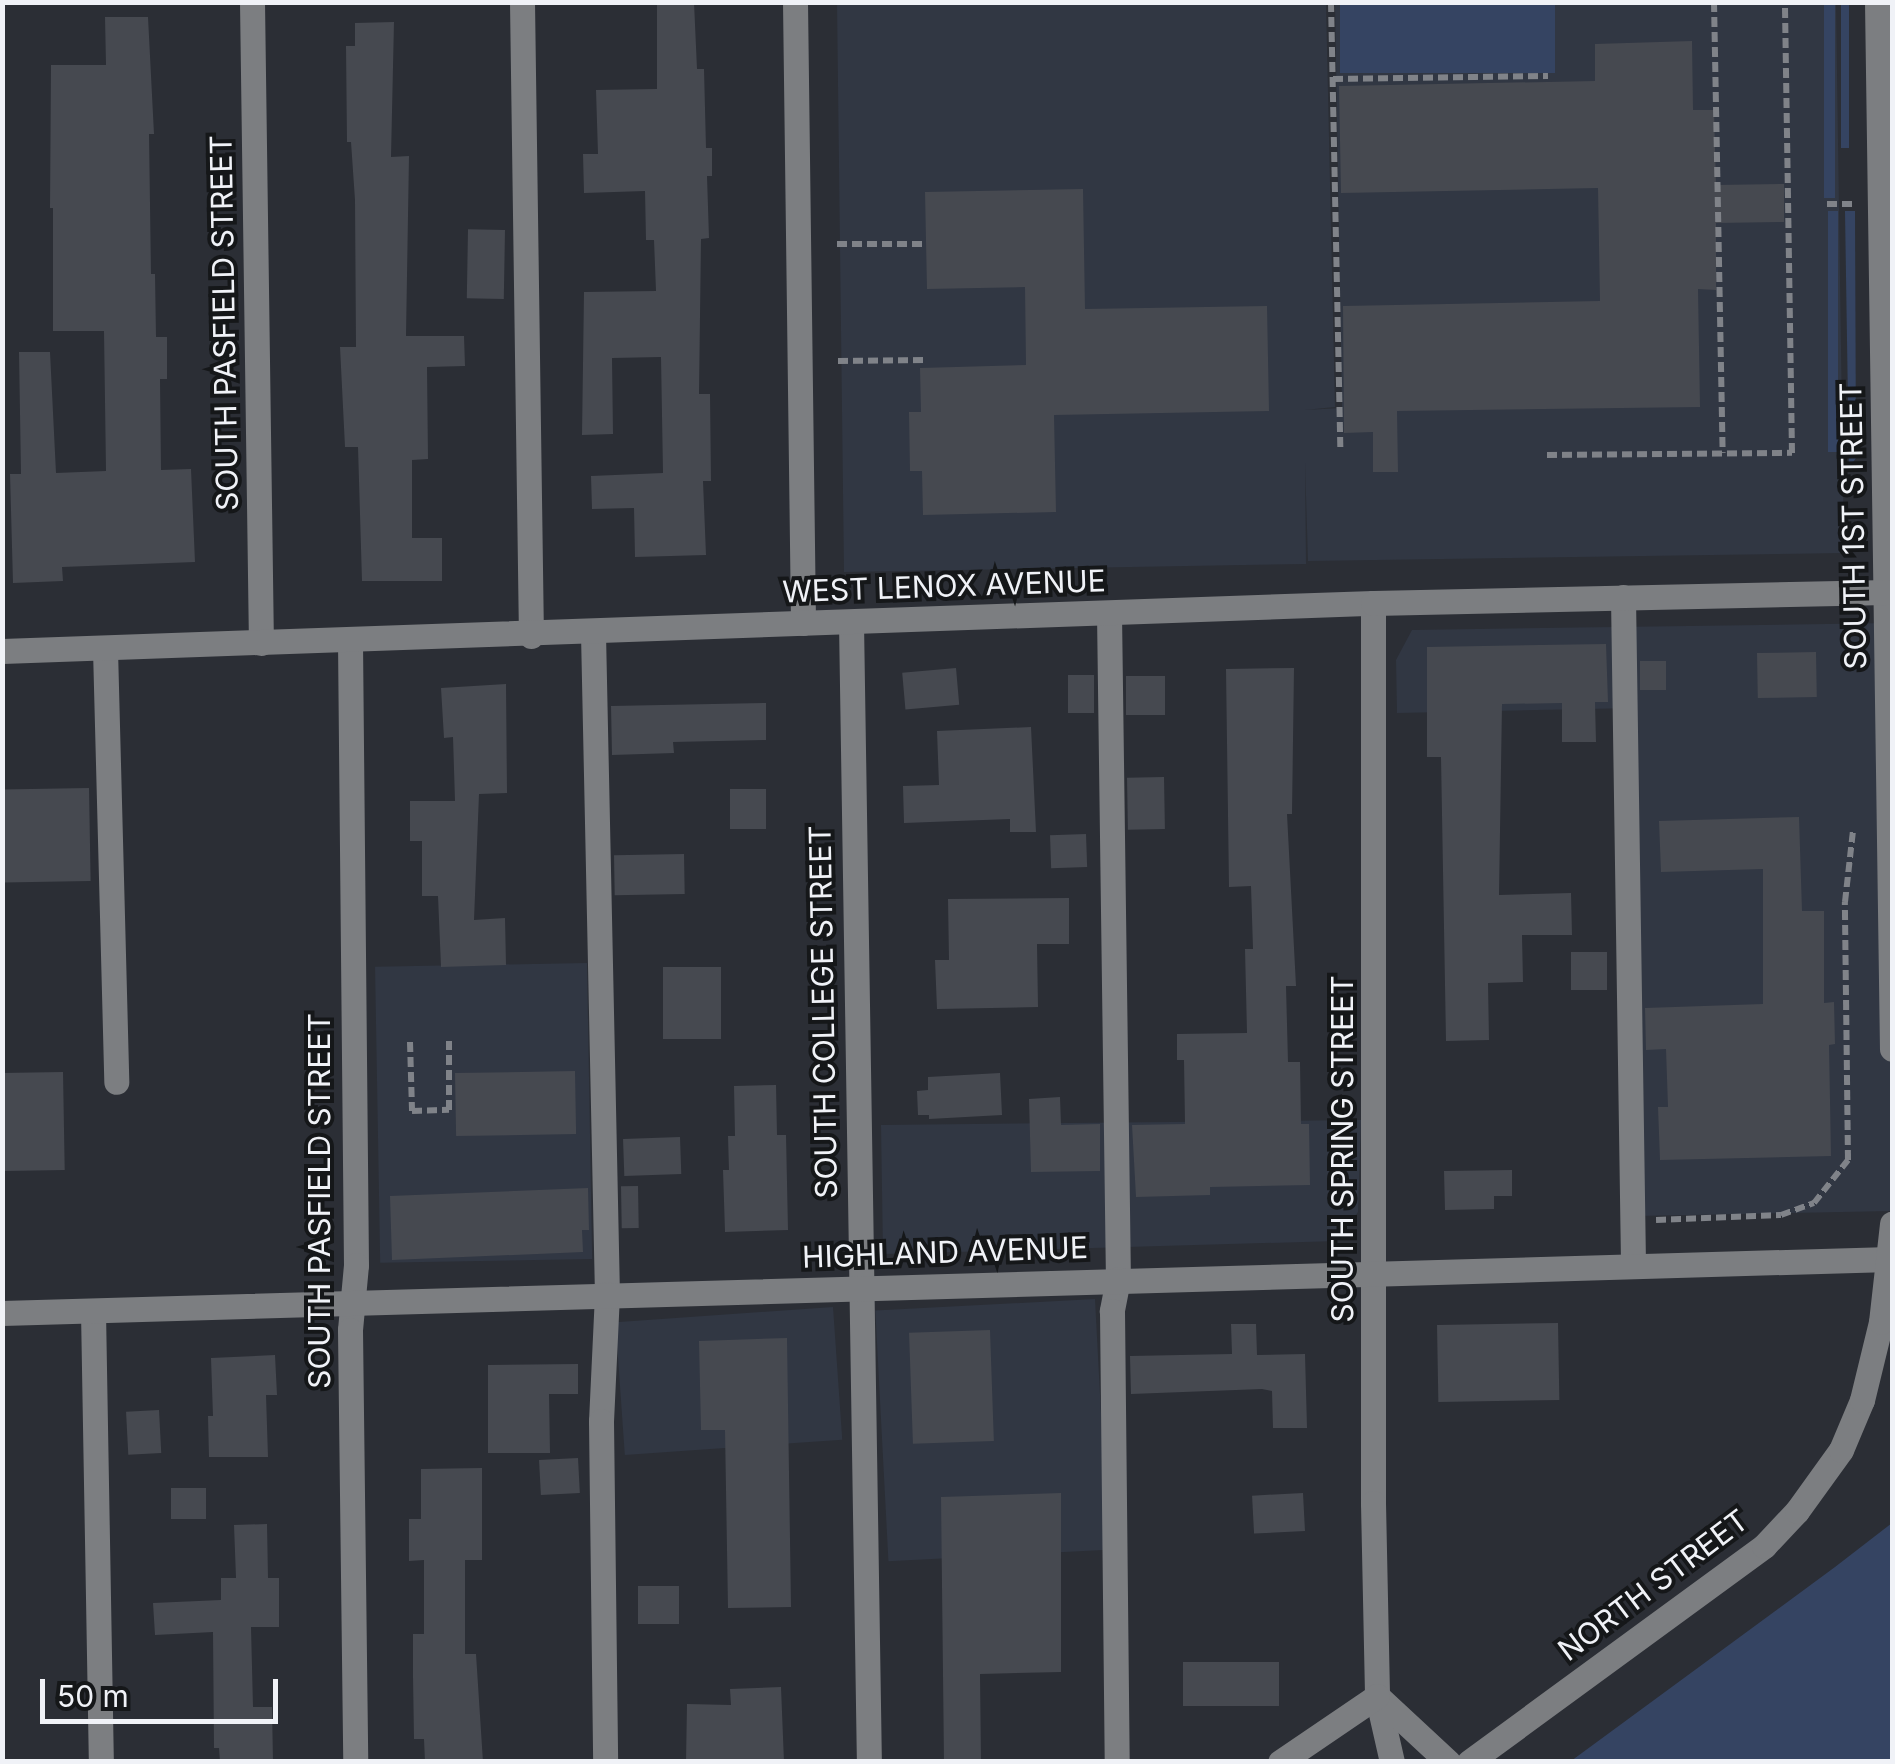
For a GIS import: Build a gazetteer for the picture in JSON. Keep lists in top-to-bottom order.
{
  "streets": {
    "street": [
      "SOUTH PASFIELD STREET",
      "SOUTH 1ST STREET",
      "WEST LENOX AVENUE",
      "SOUTH COLLEGE STREET",
      "SOUTH SPRING STREET",
      "HIGHLAND AVENUE",
      "NORTH STREET"
    ]
  },
  "crossings": [
    ["SOUTH PASFIELD STREET", "WEST LENOX AVENUE"],
    ["SOUTH PASFIELD STREET", "HIGHLAND AVENUE"],
    ["SOUTH 1ST STREET", "WEST LENOX AVENUE"],
    ["WEST LENOX AVENUE", "SOUTH COLLEGE STREET"],
    ["WEST LENOX AVENUE", "SOUTH SPRING STREET"],
    ["SOUTH COLLEGE STREET", "HIGHLAND AVENUE"],
    ["SOUTH SPRING STREET", "HIGHLAND AVENUE"],
    ["HIGHLAND AVENUE", "NORTH STREET"]
  ],
  "scale_bar": "50 m"
}
